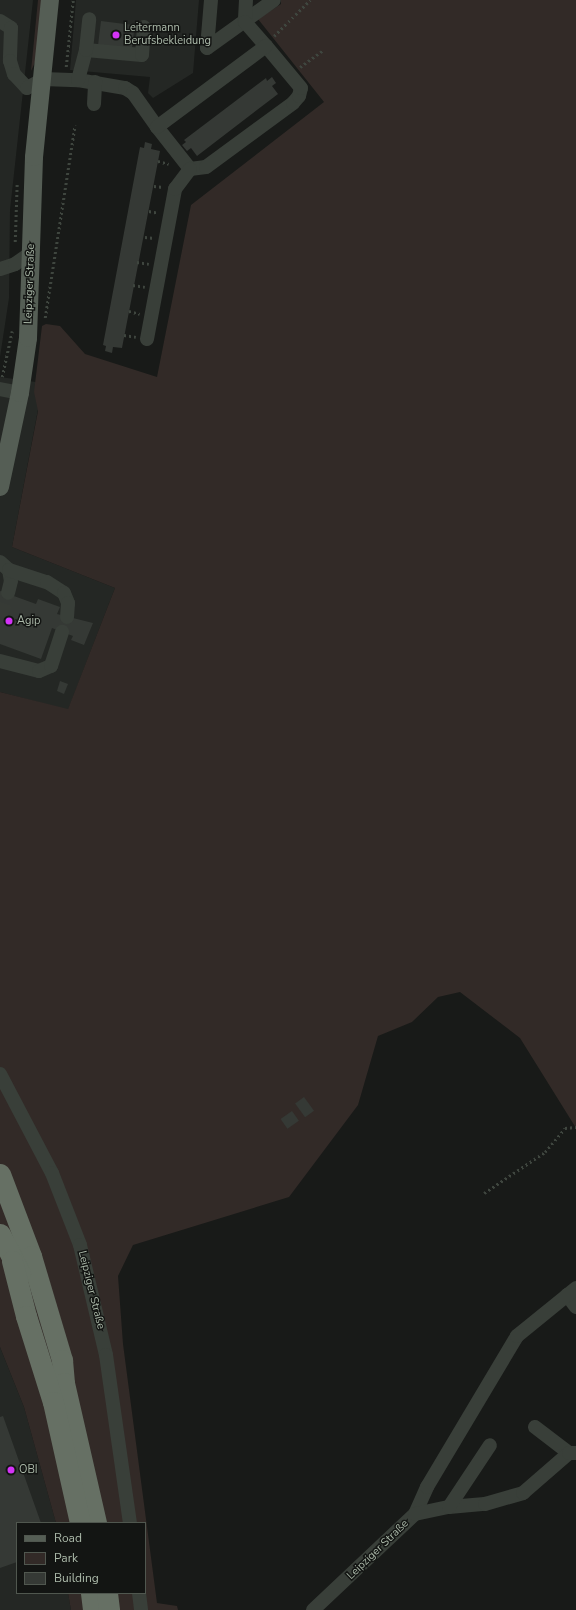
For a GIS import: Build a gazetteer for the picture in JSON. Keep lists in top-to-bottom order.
{
  "streets": {
    "main road": ["Leipziger Straße"]
  },
  "places": ["Leitermann Berufsbekleidung", "Agip", "OBI"],
  "legend": ["Road", "Park", "Building"]
}
